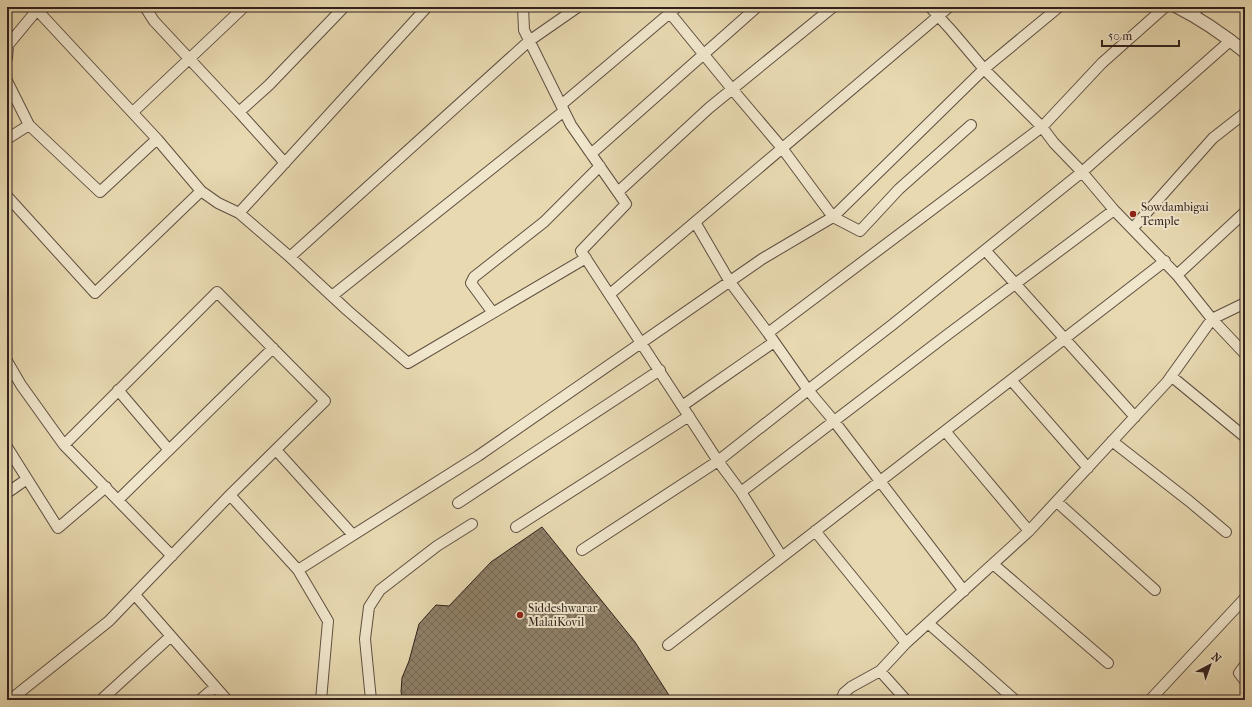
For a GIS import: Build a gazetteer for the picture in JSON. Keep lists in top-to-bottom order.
{
  "places": ["Sowdambigai Temple", "Siddeshwarar MalaiKovil"],
  "scale_bar": "50 m",
  "north": "top right"
}
